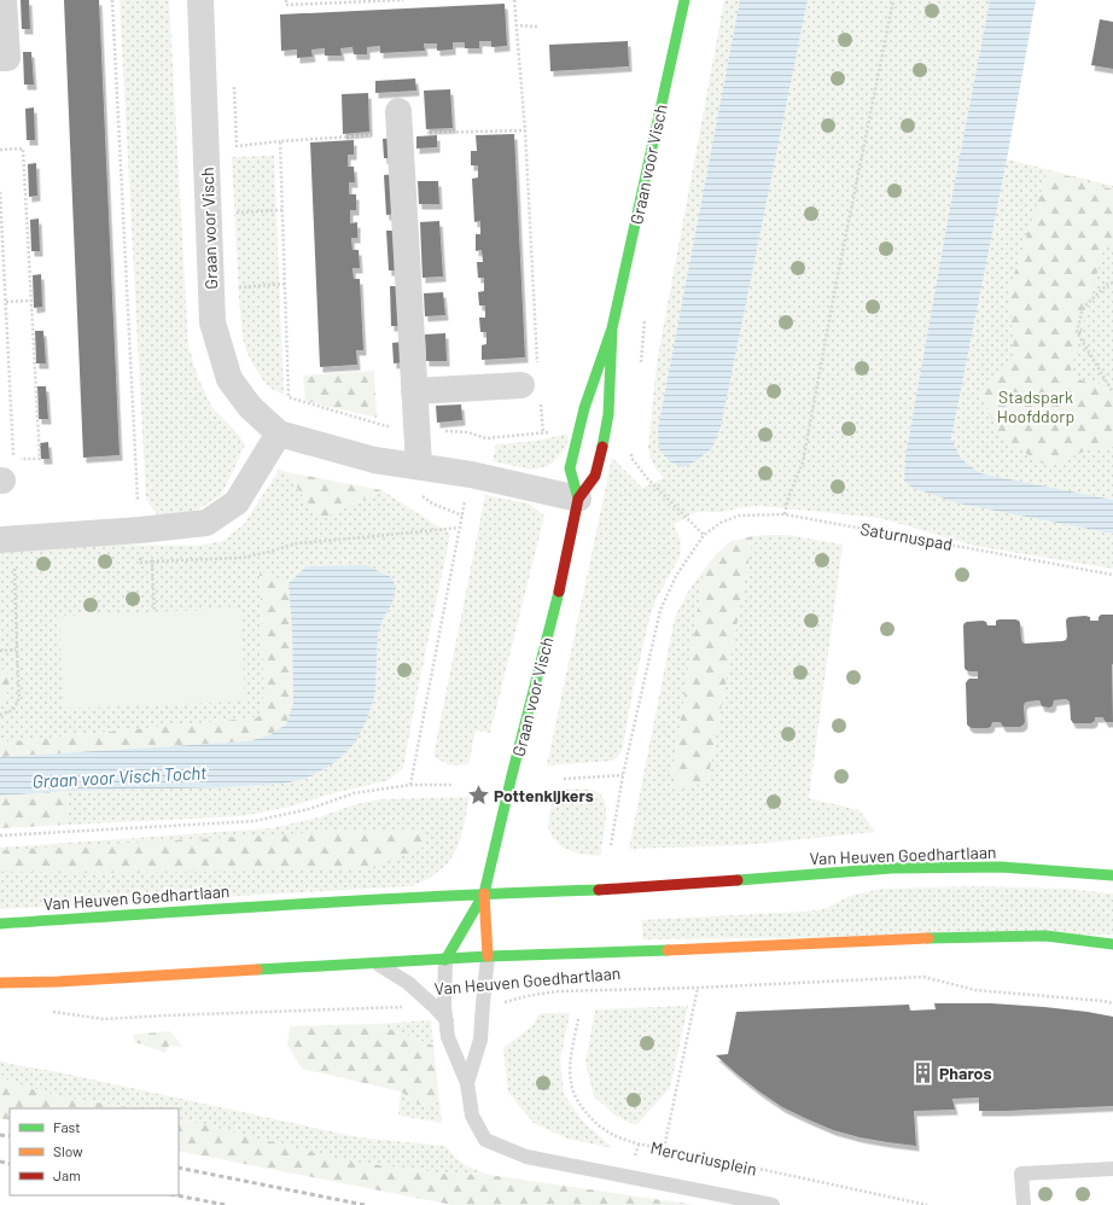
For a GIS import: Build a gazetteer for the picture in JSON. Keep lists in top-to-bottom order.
{
  "streets": {
    "main road": ["Graan voor Visch", "Van Heuven Goedhartlaan"],
    "lane": ["Mercuriusplein"],
    "path": ["Saturnuspad"]
  },
  "crossings": [
    ["Graan voor Visch", "Van Heuven Goedhartlaan"],
    ["Graan voor Visch", "Mercuriusplein"],
    ["Van Heuven Goedhartlaan", "Mercuriusplein"]
  ],
  "water": ["Graan voor Visch Tocht"],
  "parks": ["Stadspark Hoofddorp"],
  "places": {
    "place": ["Pottenkijkers"],
    "building": ["Pharos"]
  },
  "legend": ["Fast", "Slow", "Jam"]
}
